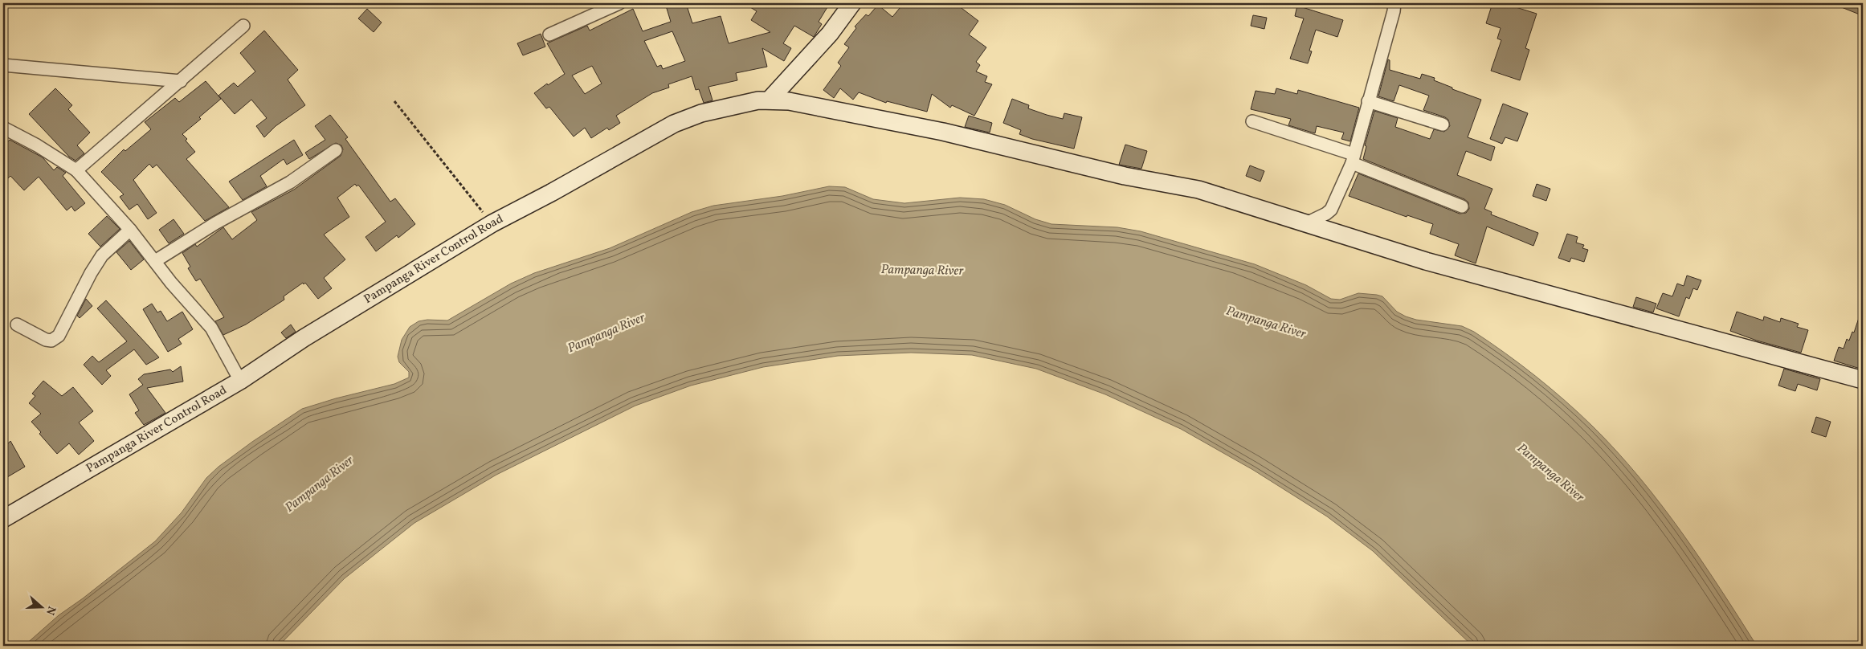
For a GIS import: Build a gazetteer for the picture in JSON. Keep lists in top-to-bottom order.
{
  "streets": {
    "main road": ["Pampanga River Control Road"]
  },
  "water": ["Pampanga River"],
  "north": "right"
}
